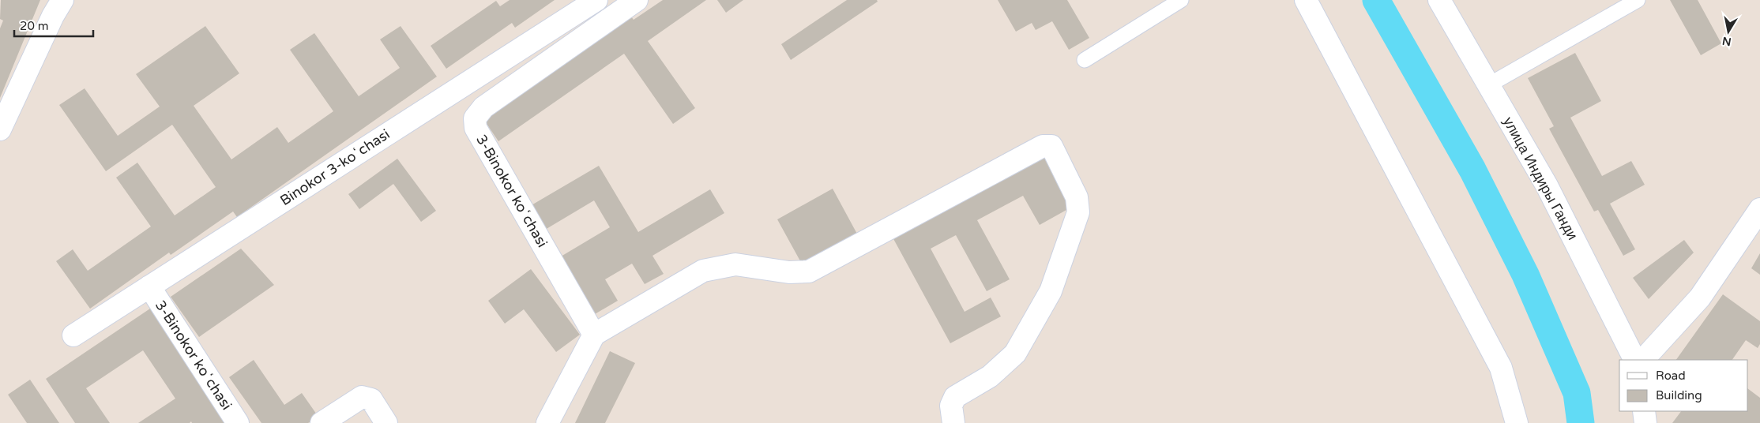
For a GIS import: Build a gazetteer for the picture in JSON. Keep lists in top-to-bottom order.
{
  "streets": {
    "street": ["Binokor 3-koʻchasi", "улица Индиры Ганди", "3-Binokor koʻchasi"]
  },
  "crossings": [
    ["Binokor 3-koʻchasi", "3-Binokor koʻchasi"]
  ],
  "legend": ["Road", "Building"],
  "scale_bar": "20 m",
  "north": "bottom"
}
